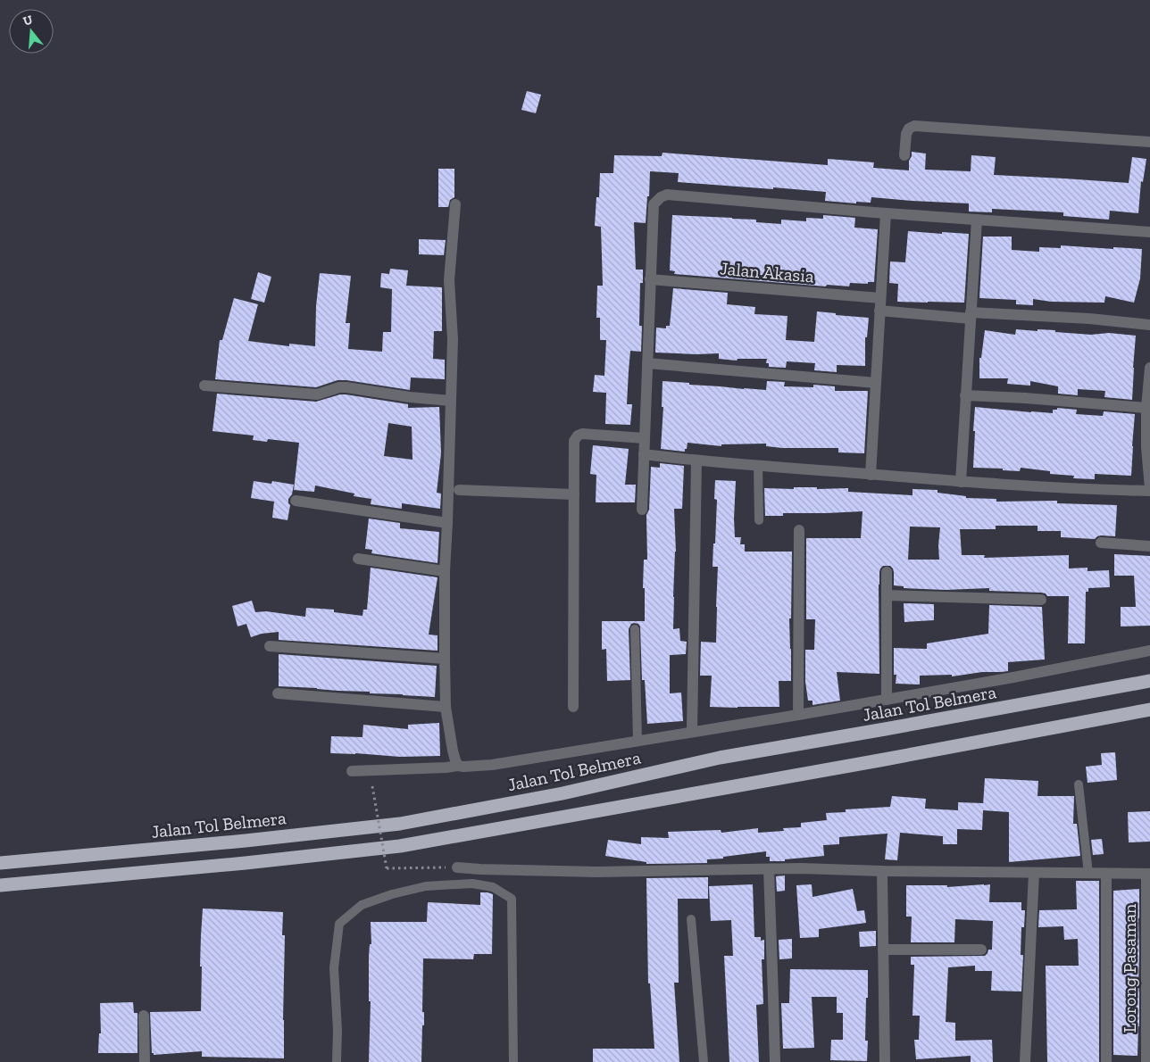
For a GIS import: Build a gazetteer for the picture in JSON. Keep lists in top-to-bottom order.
{
  "streets": {
    "highway": ["Jalan Tol Belmera"],
    "street": ["Jalan Akasia", "Lorong Pasaman"]
  },
  "north": "top"
}
